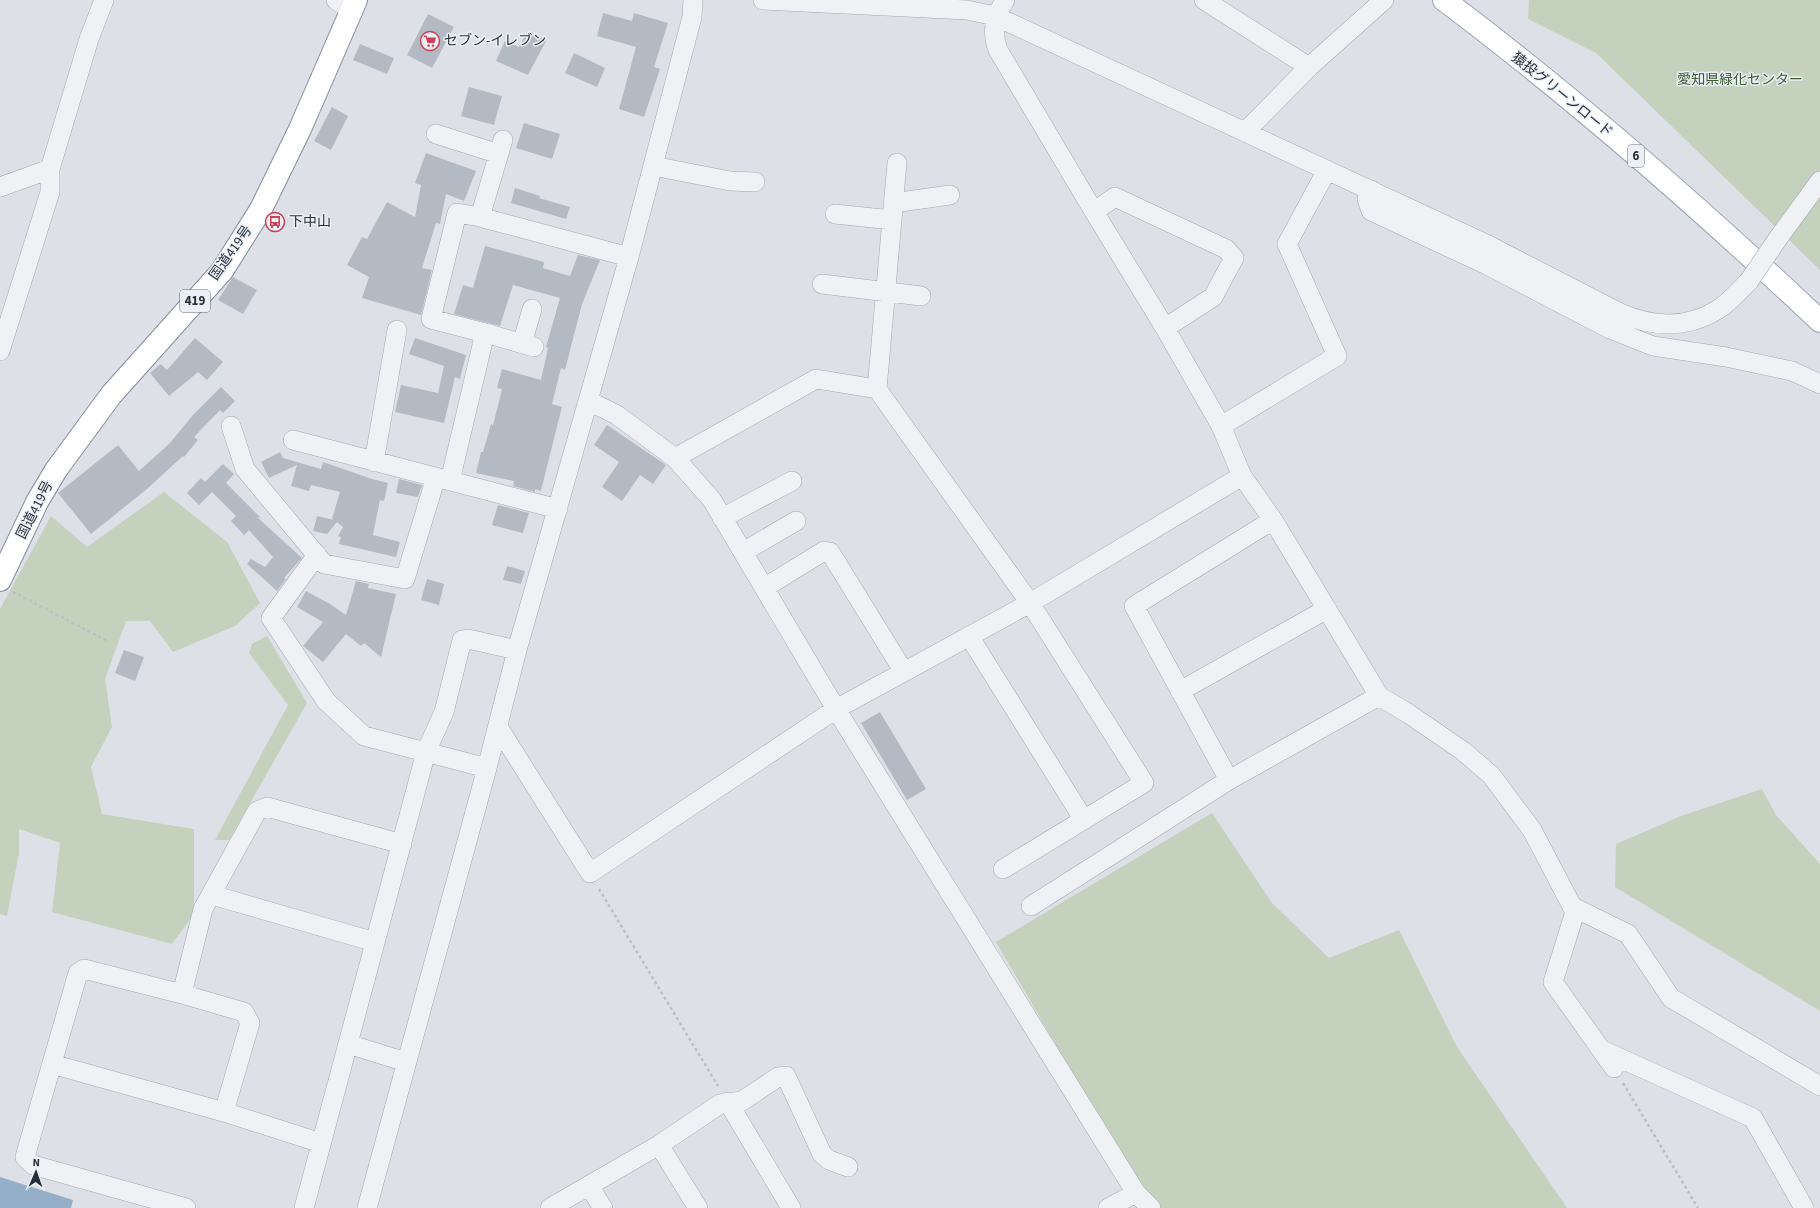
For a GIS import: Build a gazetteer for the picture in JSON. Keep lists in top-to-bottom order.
{
  "streets": {
    "main road": [
      "猿投グリーンロード",
      "6",
      "国道419号",
      "419"
    ]
  },
  "parks": ["愛知県緑化センター"],
  "places": {
    "supermarket": ["セブン-イレブン"],
    "bus stop": ["下中山"]
  },
  "north": "top"
}
